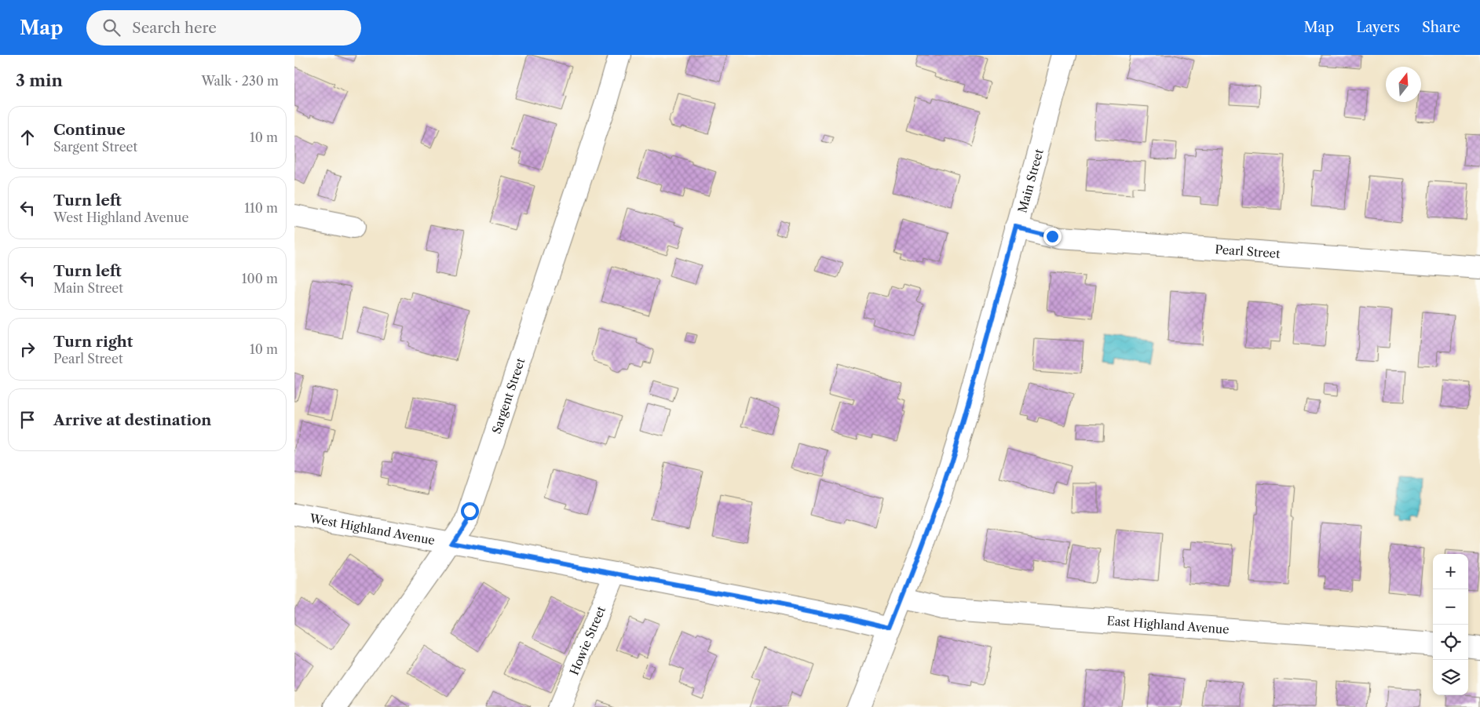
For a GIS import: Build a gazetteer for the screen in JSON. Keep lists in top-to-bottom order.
{
  "streets": {
    "street": [
      "Main Street",
      "Pearl Street",
      "Sargent Street",
      "West Highland Avenue",
      "East Highland Avenue",
      "Howie Street"
    ]
  },
  "crossings": [
    ["Main Street", "Pearl Street"],
    ["Main Street", "West Highland Avenue"],
    ["Main Street", "East Highland Avenue"],
    ["Sargent Street", "West Highland Avenue"],
    ["West Highland Avenue", "Howie Street"]
  ],
  "north": "top",
  "page": {
    "header": "Map",
    "search": "Search here",
    "nav": ["Map", "Layers", "Share"],
    "heading": ["3 min", "Walk · 230 m"],
    "list": [
      ["Continue", "Sargent Street", "10 m"],
      ["Turn left", "West Highland Avenue", "110 m"],
      ["Turn left", "Main Street", "100 m"],
      ["Turn right", "Pearl Street", "10 m"],
      "Arrive at destination"
    ],
    "map_buttons": ["+", "−"]
  }
}
